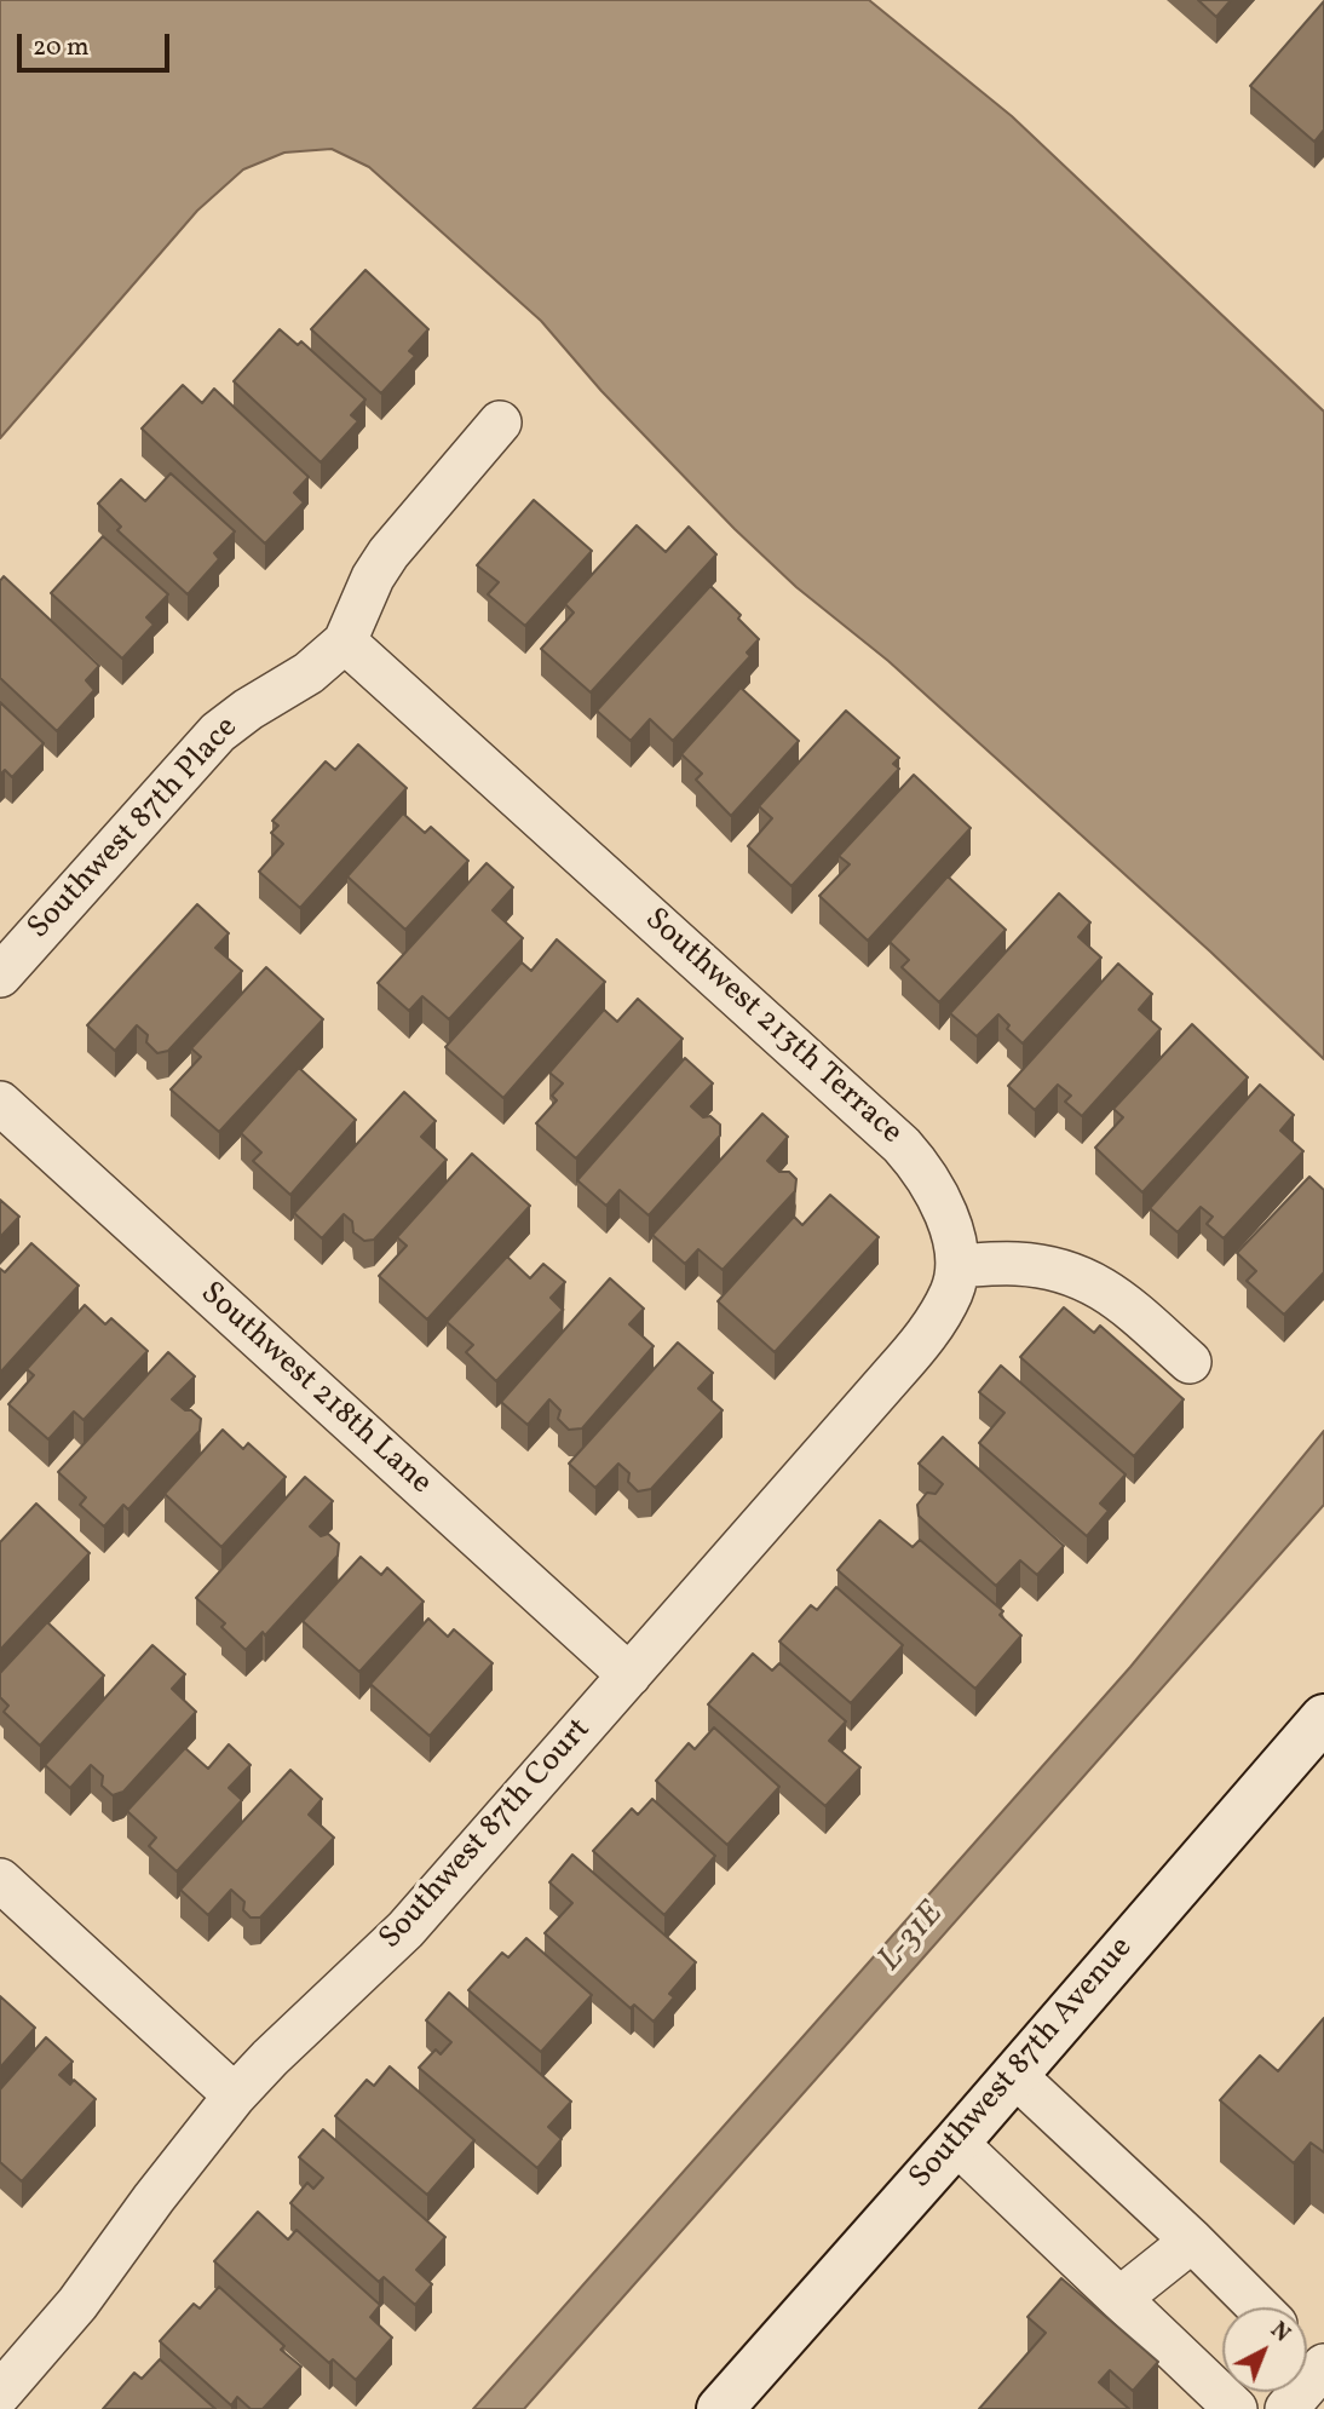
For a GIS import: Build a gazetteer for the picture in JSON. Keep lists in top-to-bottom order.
{
  "streets": {
    "street": [
      "Southwest 87th Place",
      "Southwest 213th Terrace",
      "Southwest 218th Lane",
      "Southwest 87th Court",
      "Southwest 87th Avenue"
    ]
  },
  "crossings": [
    ["Southwest 87th Place", "Southwest 213th Terrace"],
    ["Southwest 213th Terrace", "Southwest 87th Court"],
    ["Southwest 218th Lane", "Southwest 87th Court"]
  ],
  "water": ["L-31E"],
  "scale_bar": "20 m",
  "north": "top right"
}
